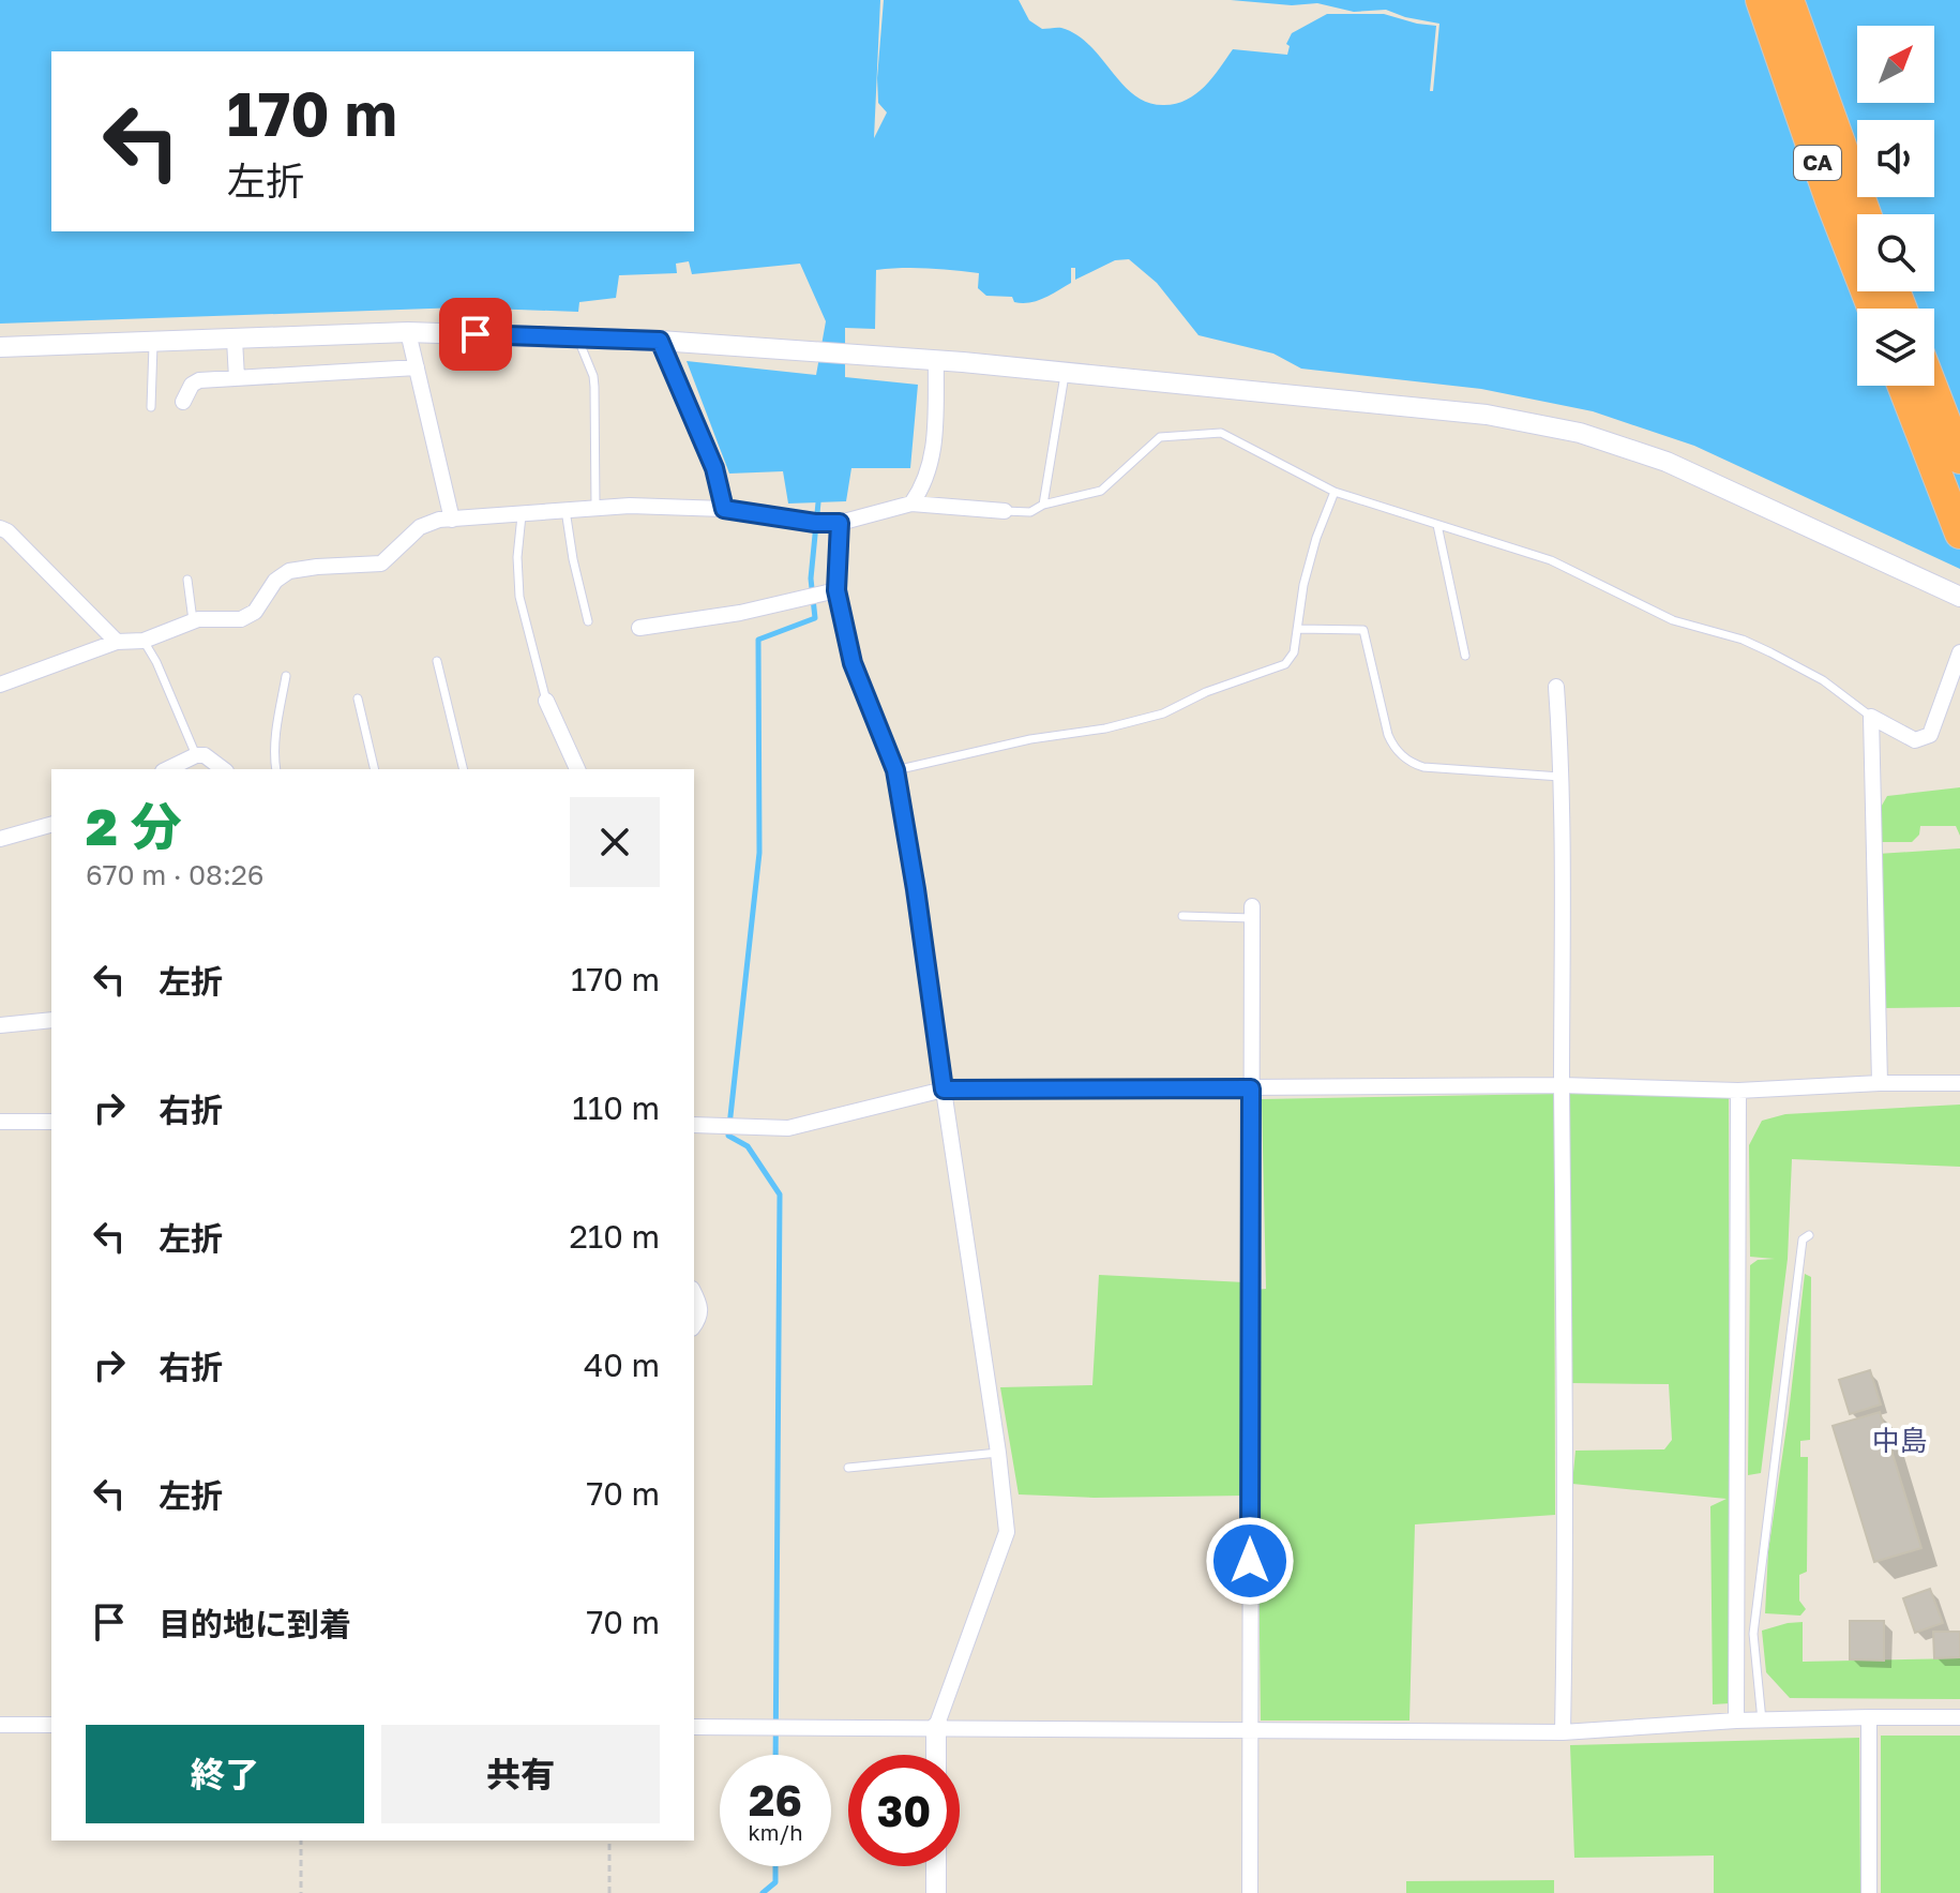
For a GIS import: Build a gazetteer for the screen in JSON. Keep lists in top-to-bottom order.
{
  "streets": {
    "highway": ["CA"]
  },
  "districts": ["中島"],
  "north": "top right",
  "page": {
    "turn": ["170 m", "左折"],
    "heading": ["2 分", "670 m · 08:26"],
    "list": [
      {
        "name": "左折",
        "value": "170 m"
      },
      {
        "name": "右折",
        "value": "110 m"
      },
      {
        "name": "左折",
        "value": "210 m"
      },
      {
        "name": "右折",
        "value": "40 m"
      },
      {
        "name": "左折",
        "value": "70 m"
      },
      {
        "name": "目的地に到着",
        "value": "70 m"
      }
    ],
    "buttons": ["終了", "共有"],
    "speed": "26 km/h",
    "limit": "30"
  }
}
